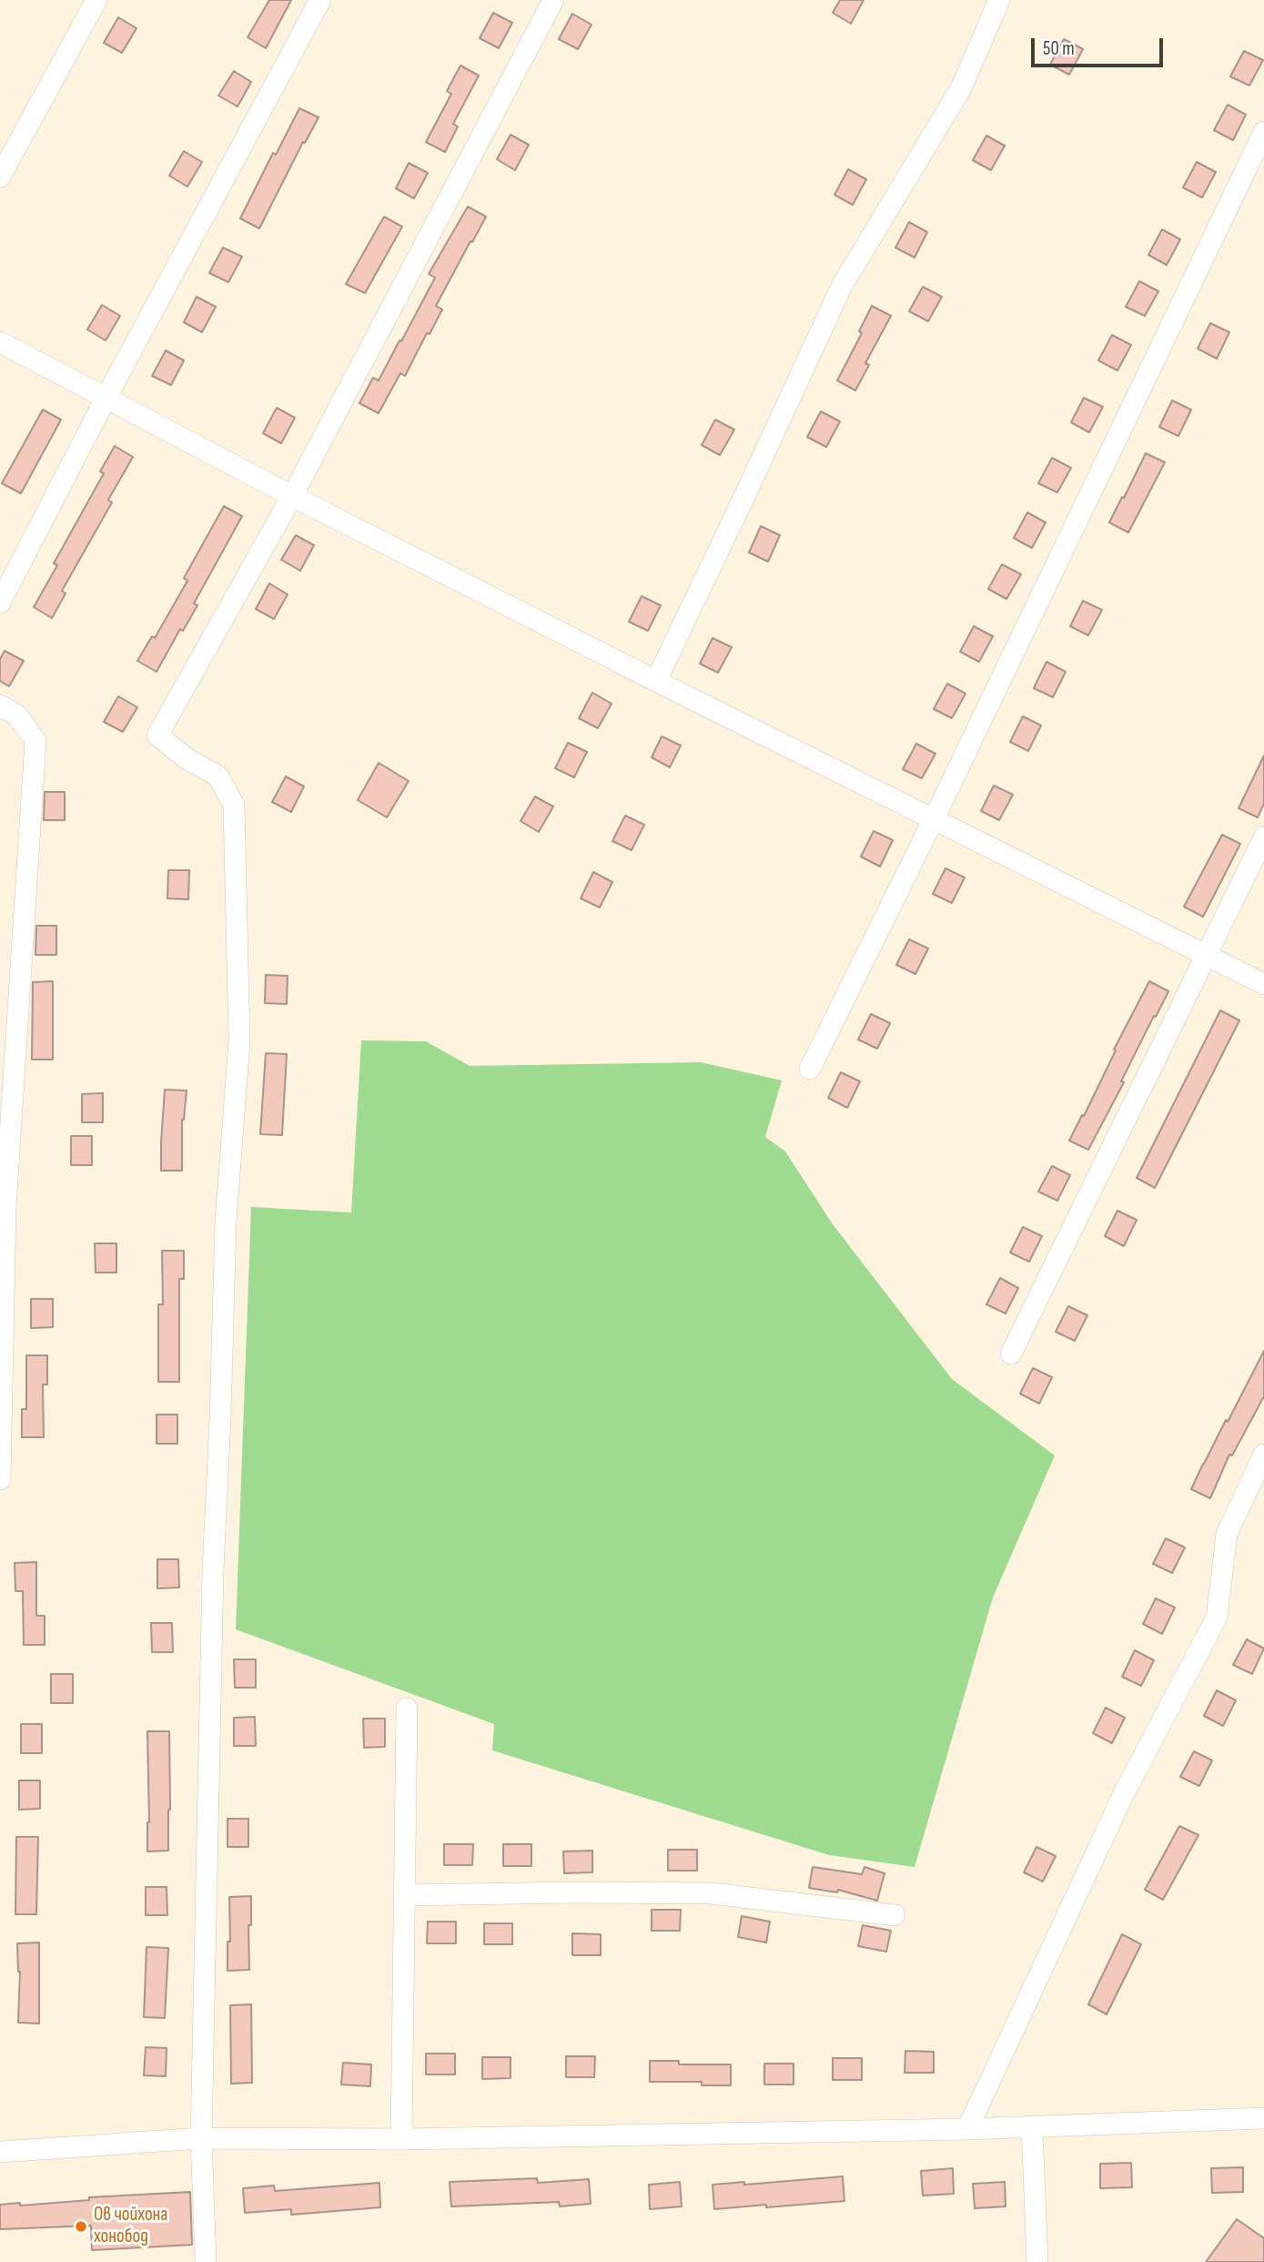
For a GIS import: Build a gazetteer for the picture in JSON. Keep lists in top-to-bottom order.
{
  "places": ["Ов чойхона хонобод"],
  "scale_bar": "50 m"
}
